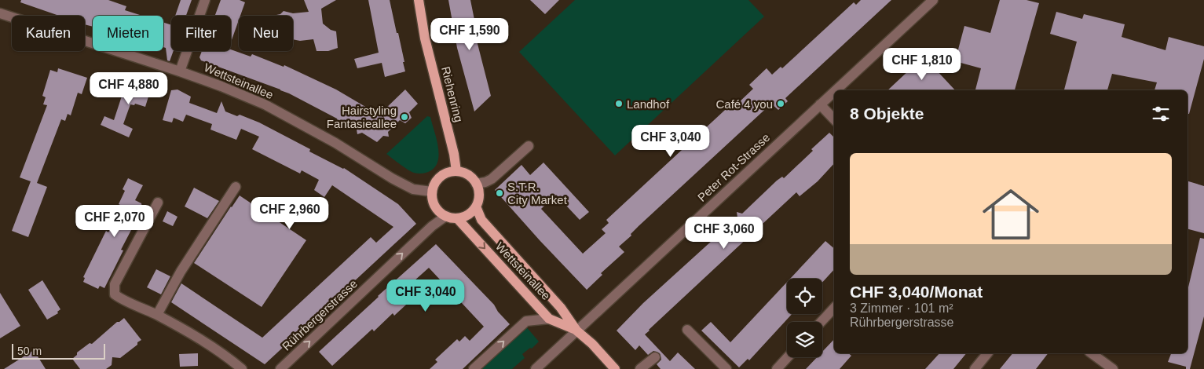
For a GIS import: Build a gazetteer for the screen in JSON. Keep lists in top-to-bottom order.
{
  "streets": {
    "main road": ["Wettsteinallee", "Riehenring"],
    "street": ["Peter Rot-Strasse", "Rührbergerstrasse"]
  },
  "crossings": [
    ["Wettsteinallee", "Riehenring"],
    ["Wettsteinallee", "Peter Rot-Strasse"],
    ["Wettsteinallee", "Rührbergerstrasse"],
    ["Riehenring", "Rührbergerstrasse"]
  ],
  "one_way": ["Rührbergerstrasse"],
  "places": [
    "Landhof",
    "Café 4 you",
    "Hairstyling Fantasieallee",
    "S.T.R. City Market"
  ],
  "scale_bar": "50 m",
  "page": {
    "chip": [
      "Kaufen",
      "Mieten",
      "Filter",
      "Neu"
    ],
    "price": [
      "CHF 1,590",
      "CHF 1,810",
      "CHF 4,880",
      "CHF 3,040",
      "CHF 2,960",
      "CHF 2,070",
      "CHF 3,060",
      "CHF 3,040"
    ],
    "heading": "8 Objekte",
    "list": [
      {
        "name": "CHF 3,040/Monat",
        "note": "3 Zimmer · 101 m² · Rührbergerstrasse"
      }
    ],
    "scale": "50 m"
  }
}
